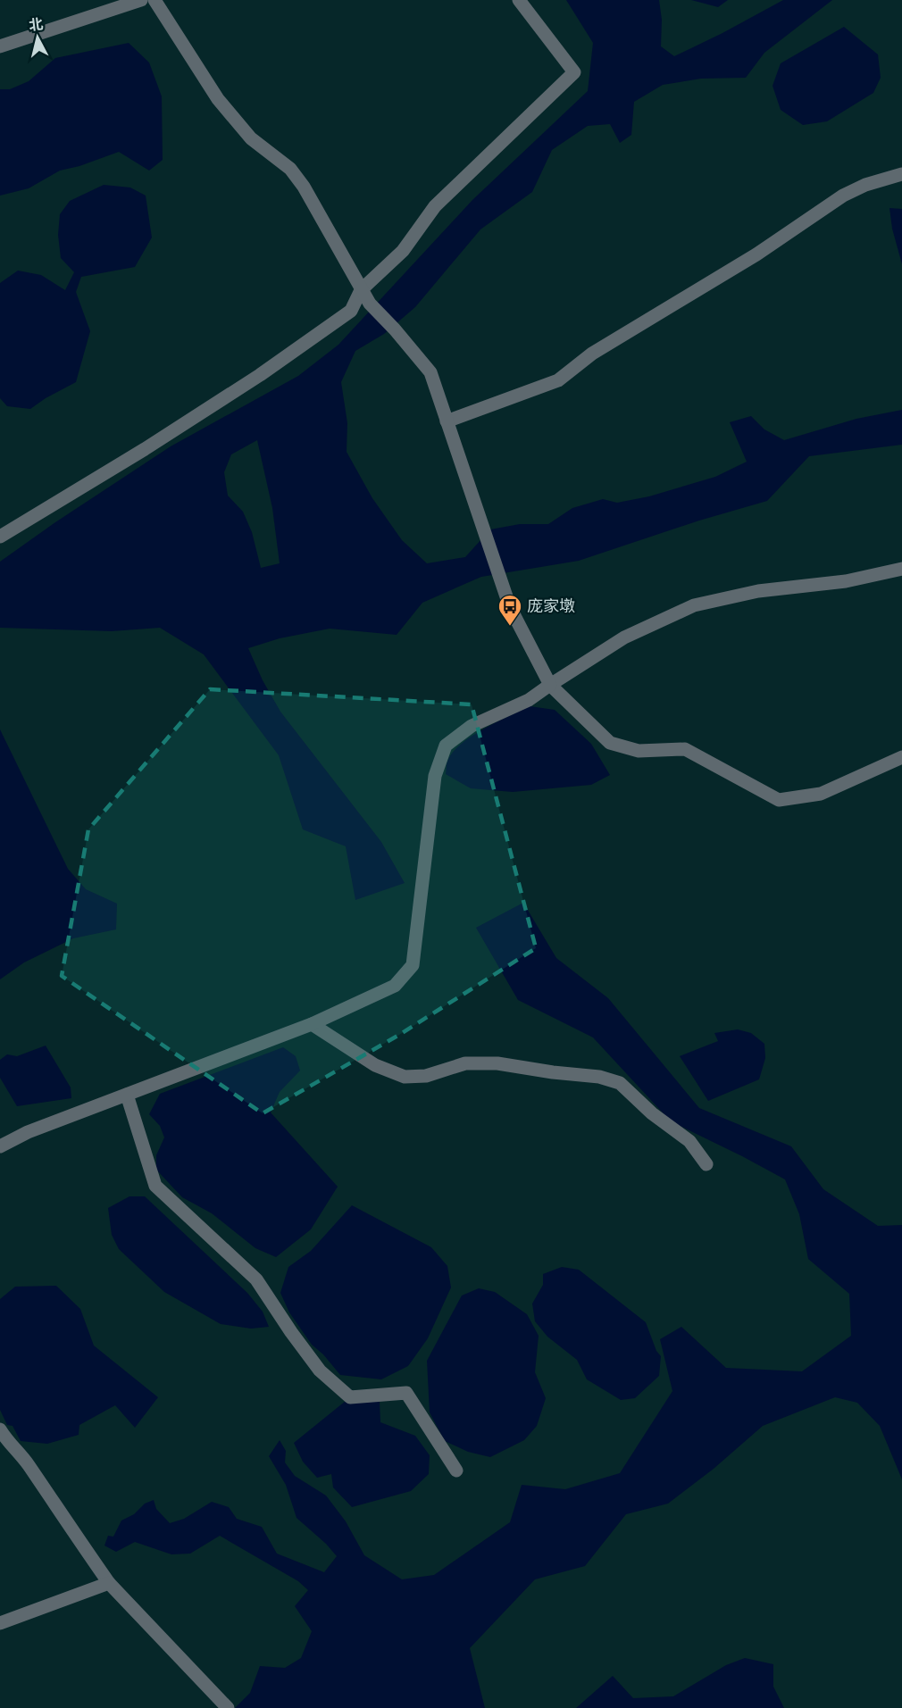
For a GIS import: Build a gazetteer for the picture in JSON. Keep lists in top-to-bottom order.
{
  "places": {
    "bus stop": ["庞家墩"]
  },
  "north": "top"
}
